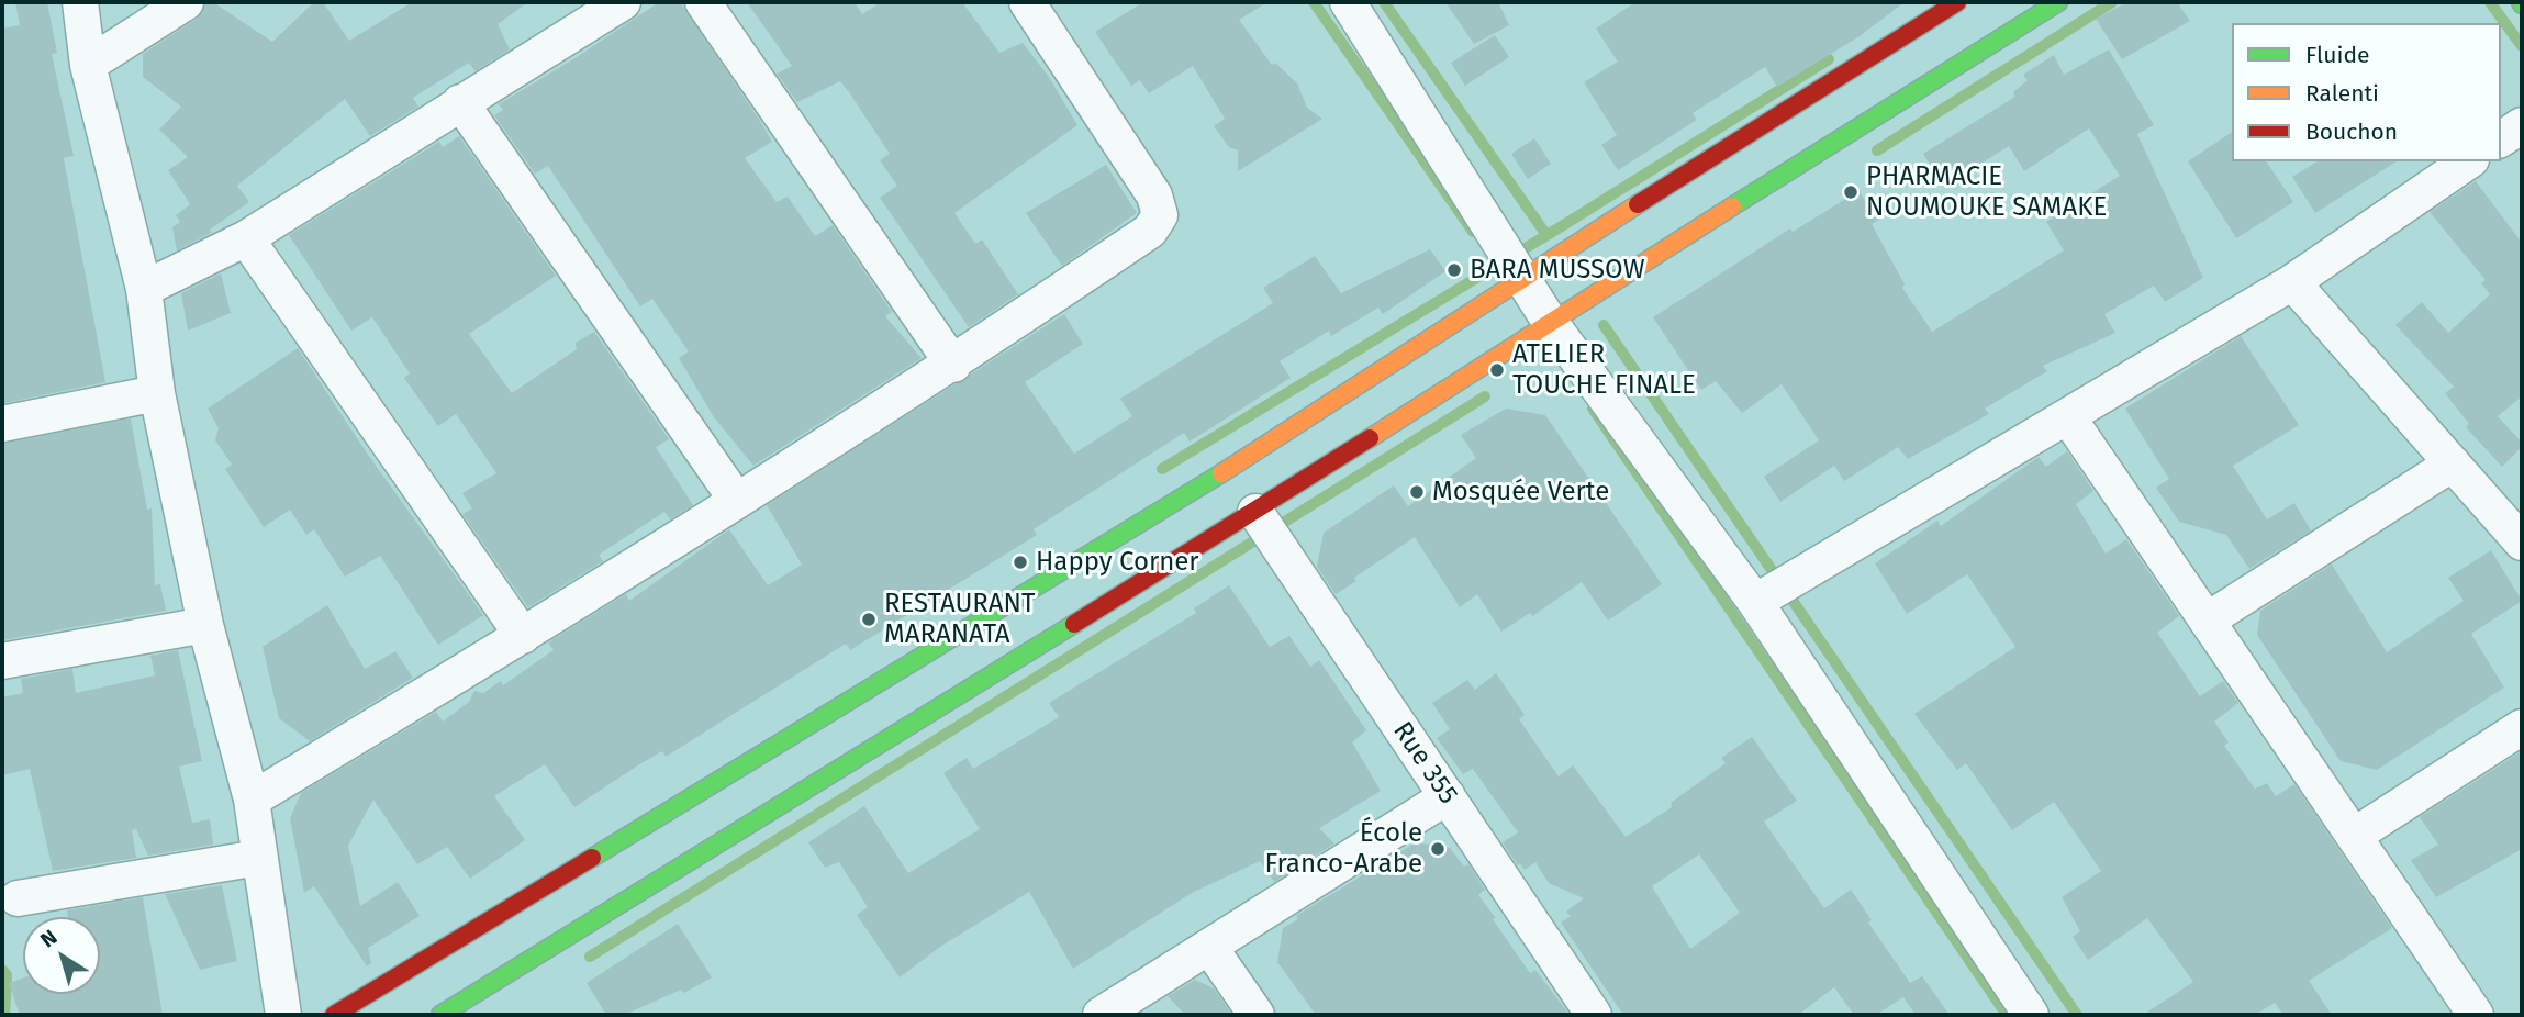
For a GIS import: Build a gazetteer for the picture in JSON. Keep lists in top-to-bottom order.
{
  "streets": {
    "street": ["Rue 355"]
  },
  "places": [
    "PHARMACIE NOUMOUKE SAMAKE",
    "BARA MUSSOW",
    "ATELIER TOUCHE FINALE",
    "Mosquée Verte",
    "Happy Corner",
    "RESTAURANT MARANATA",
    "École Franco-Arabe"
  ],
  "legend": ["Fluide", "Ralenti", "Bouchon"],
  "north": "top left"
}
